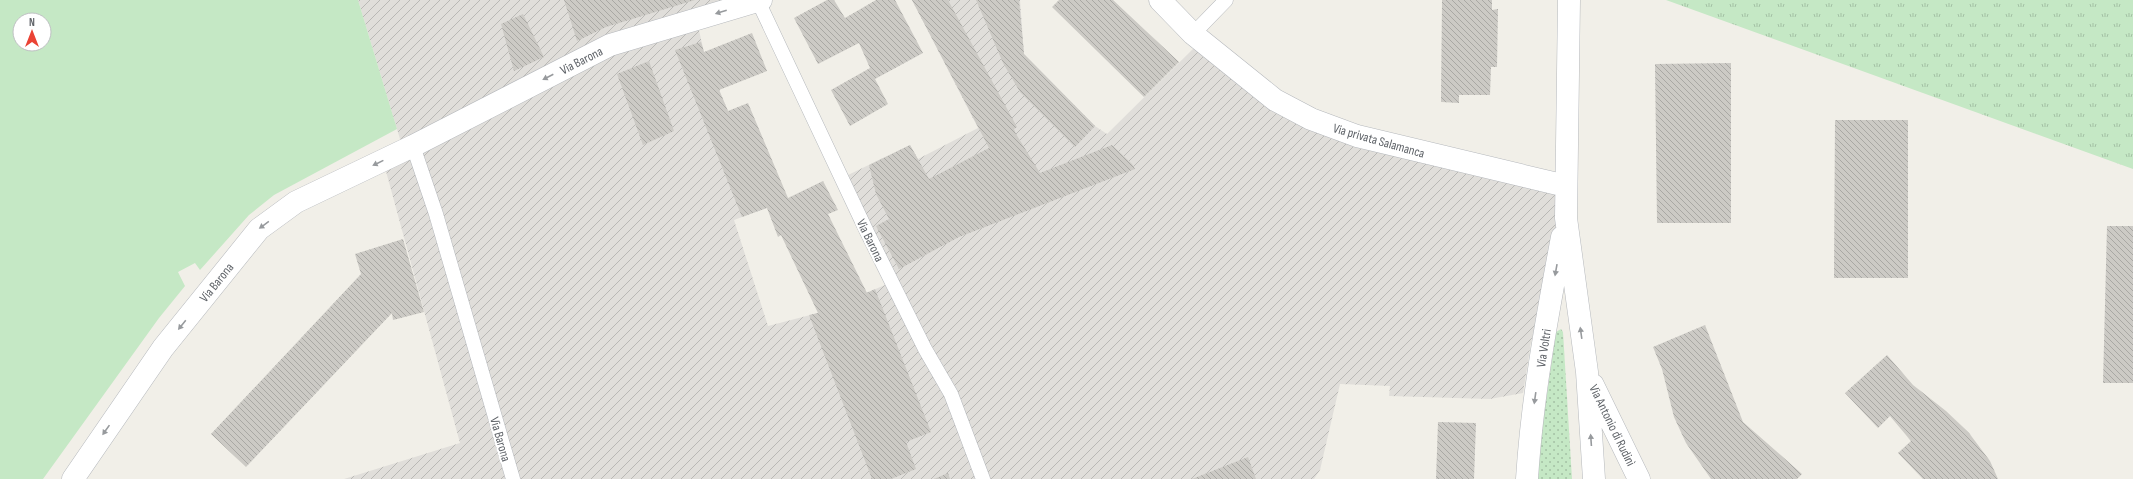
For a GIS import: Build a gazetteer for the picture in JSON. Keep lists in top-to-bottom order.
{
  "streets": {
    "street": [
      "Via Barona",
      "Via privata Salamanca",
      "Via Voltri",
      "Via Antonio di Rudinì"
    ]
  },
  "crossings": [
    ["Via privata Salamanca", "Via Voltri"],
    ["Via Voltri", "Via Antonio di Rudinì"]
  ],
  "one_way": ["Via Barona"],
  "north": "top"
}
